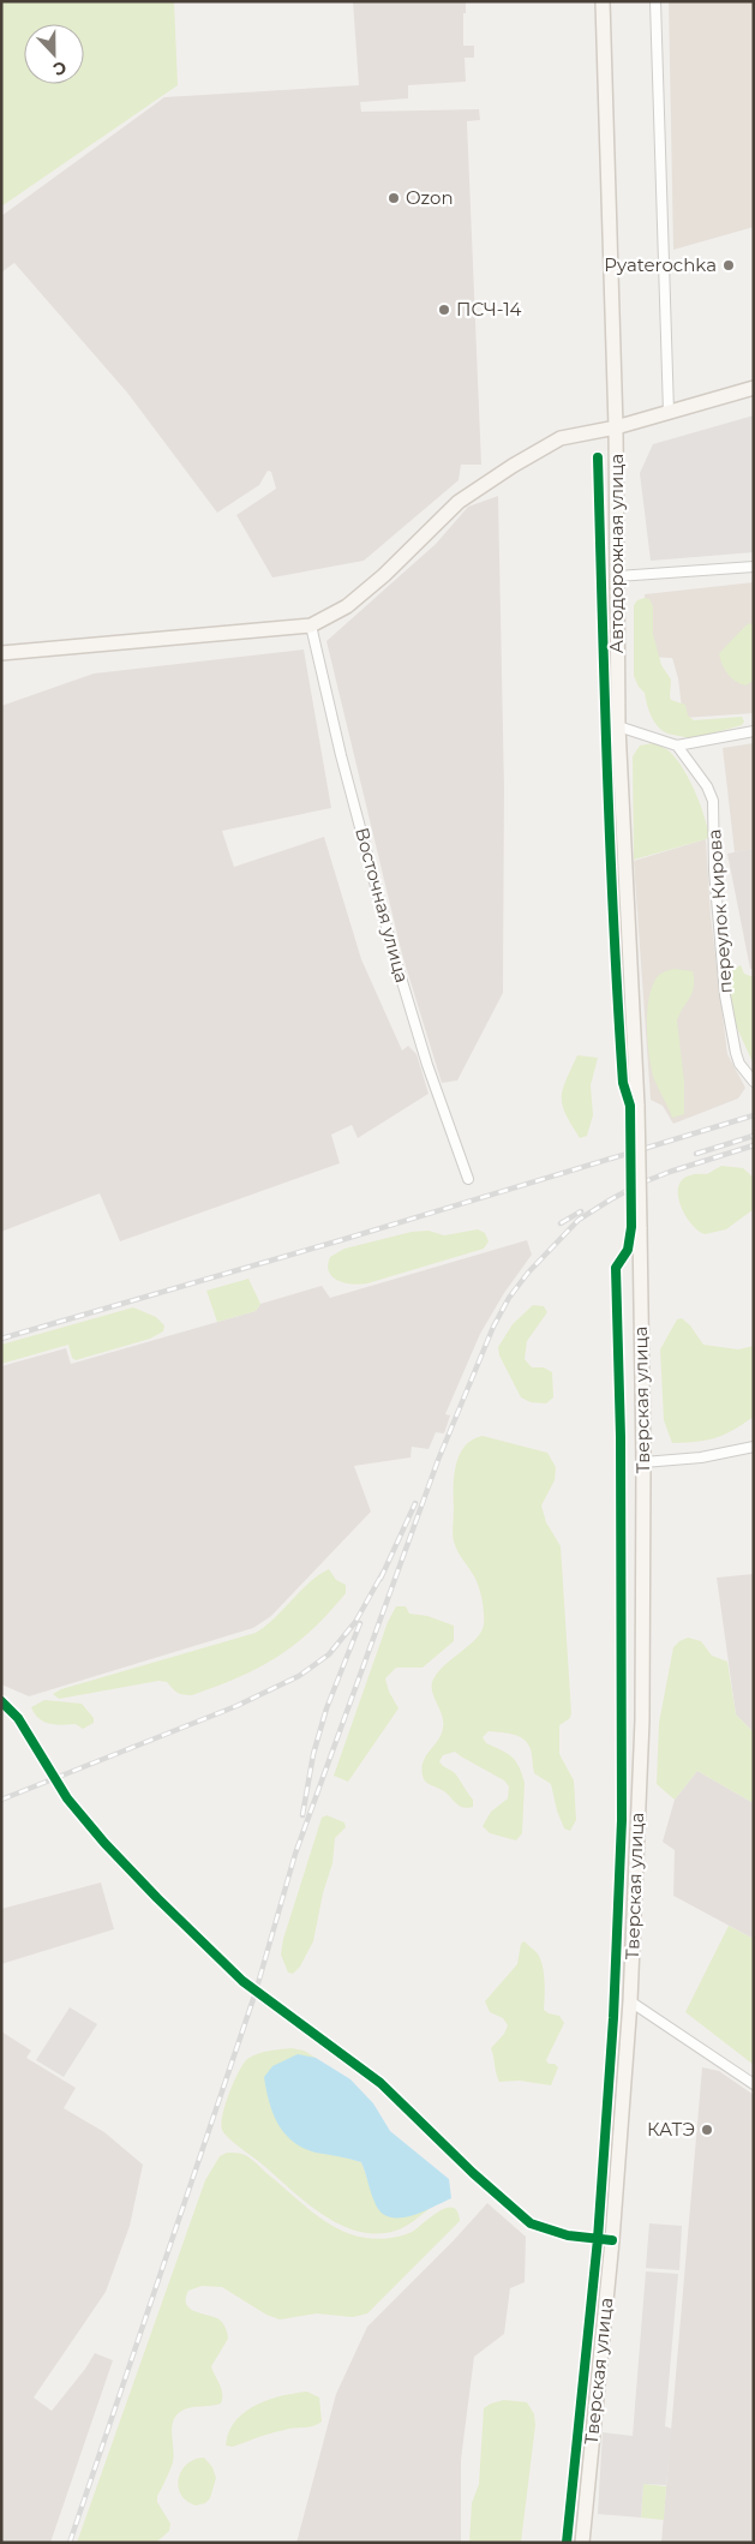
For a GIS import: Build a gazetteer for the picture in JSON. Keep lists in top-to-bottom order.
{
  "streets": {
    "main road": ["Автодорожная улица", "Тверская улица"],
    "street": ["Восточная улица", "переулок Кирова"]
  },
  "crossings": [
    ["Автодорожная улица", "Тверская улица"]
  ],
  "places": [
    "Ozon",
    "Pyaterochka",
    "ПСЧ-14",
    "КАТЭ"
  ],
  "north": "bottom"
}
